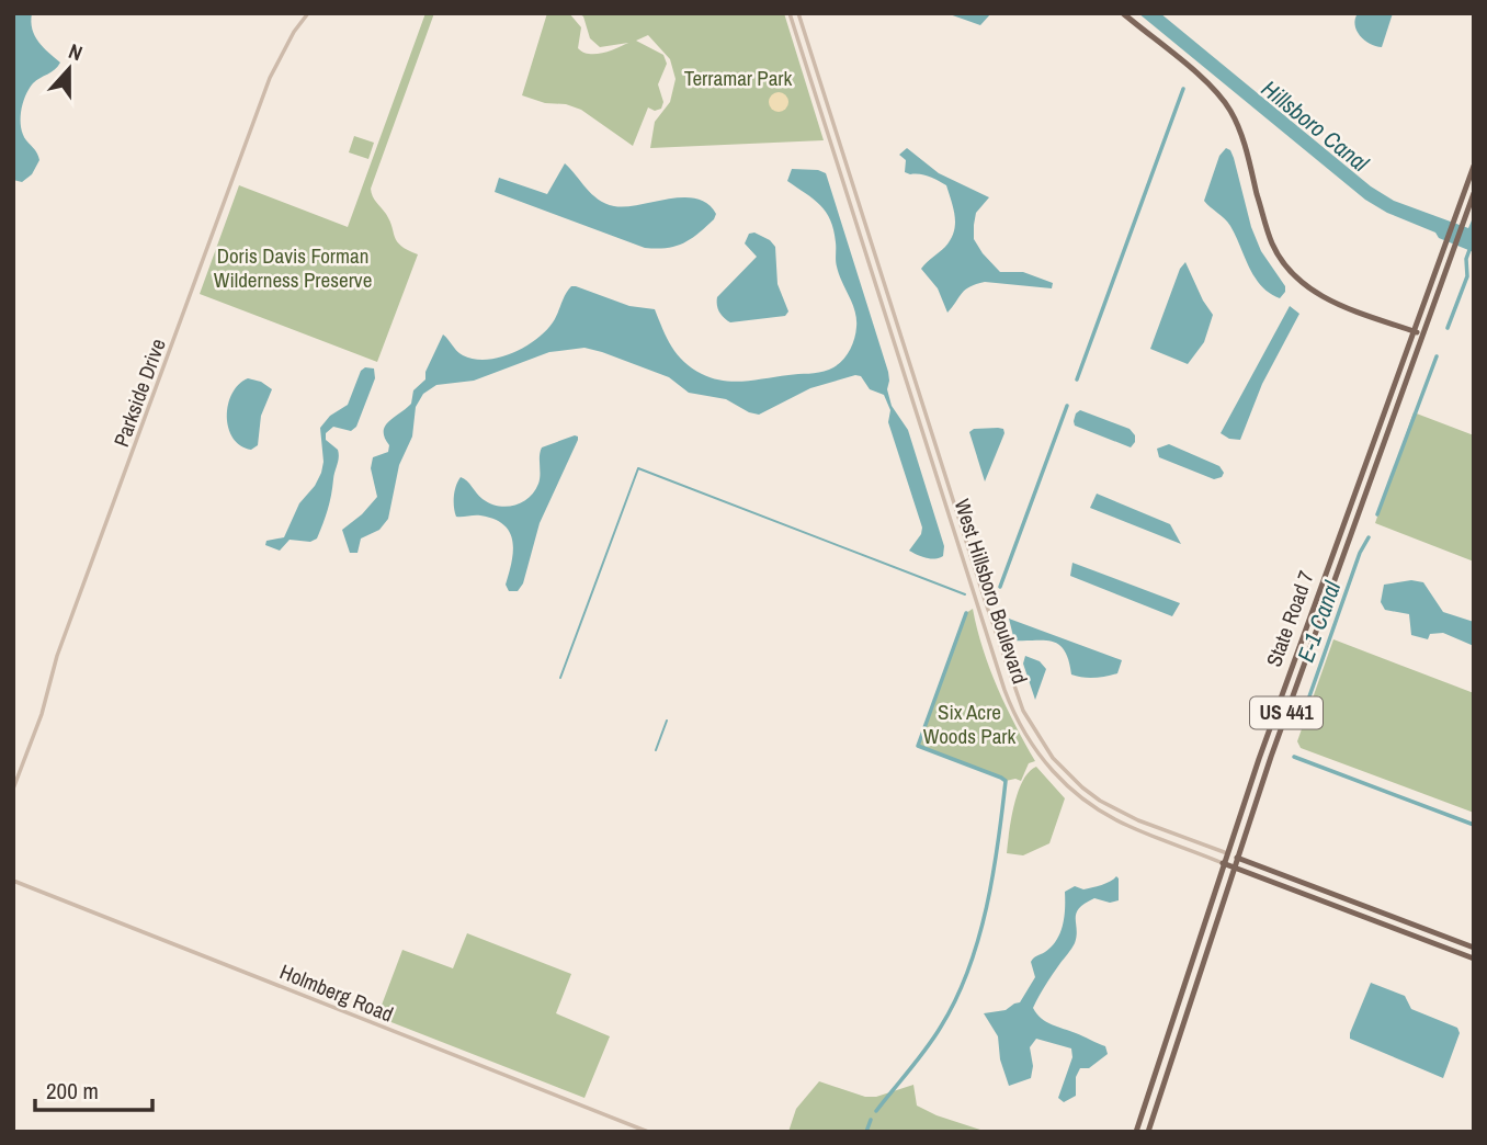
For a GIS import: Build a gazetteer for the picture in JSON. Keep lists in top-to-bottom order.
{
  "streets": {
    "main road": ["West Hillsboro Boulevard", "State Road 7", "US 441"],
    "street": ["Parkside Drive", "Holmberg Road"]
  },
  "crossings": [
    ["West Hillsboro Boulevard", "State Road 7"]
  ],
  "water": ["Hillsboro Canal", "E-1 Canal"],
  "parks": ["Terramar Park", "Doris Davis Forman Wilderness Preserve", "Six Acre Woods Park"],
  "scale_bar": "200 m",
  "north": "top"
}
